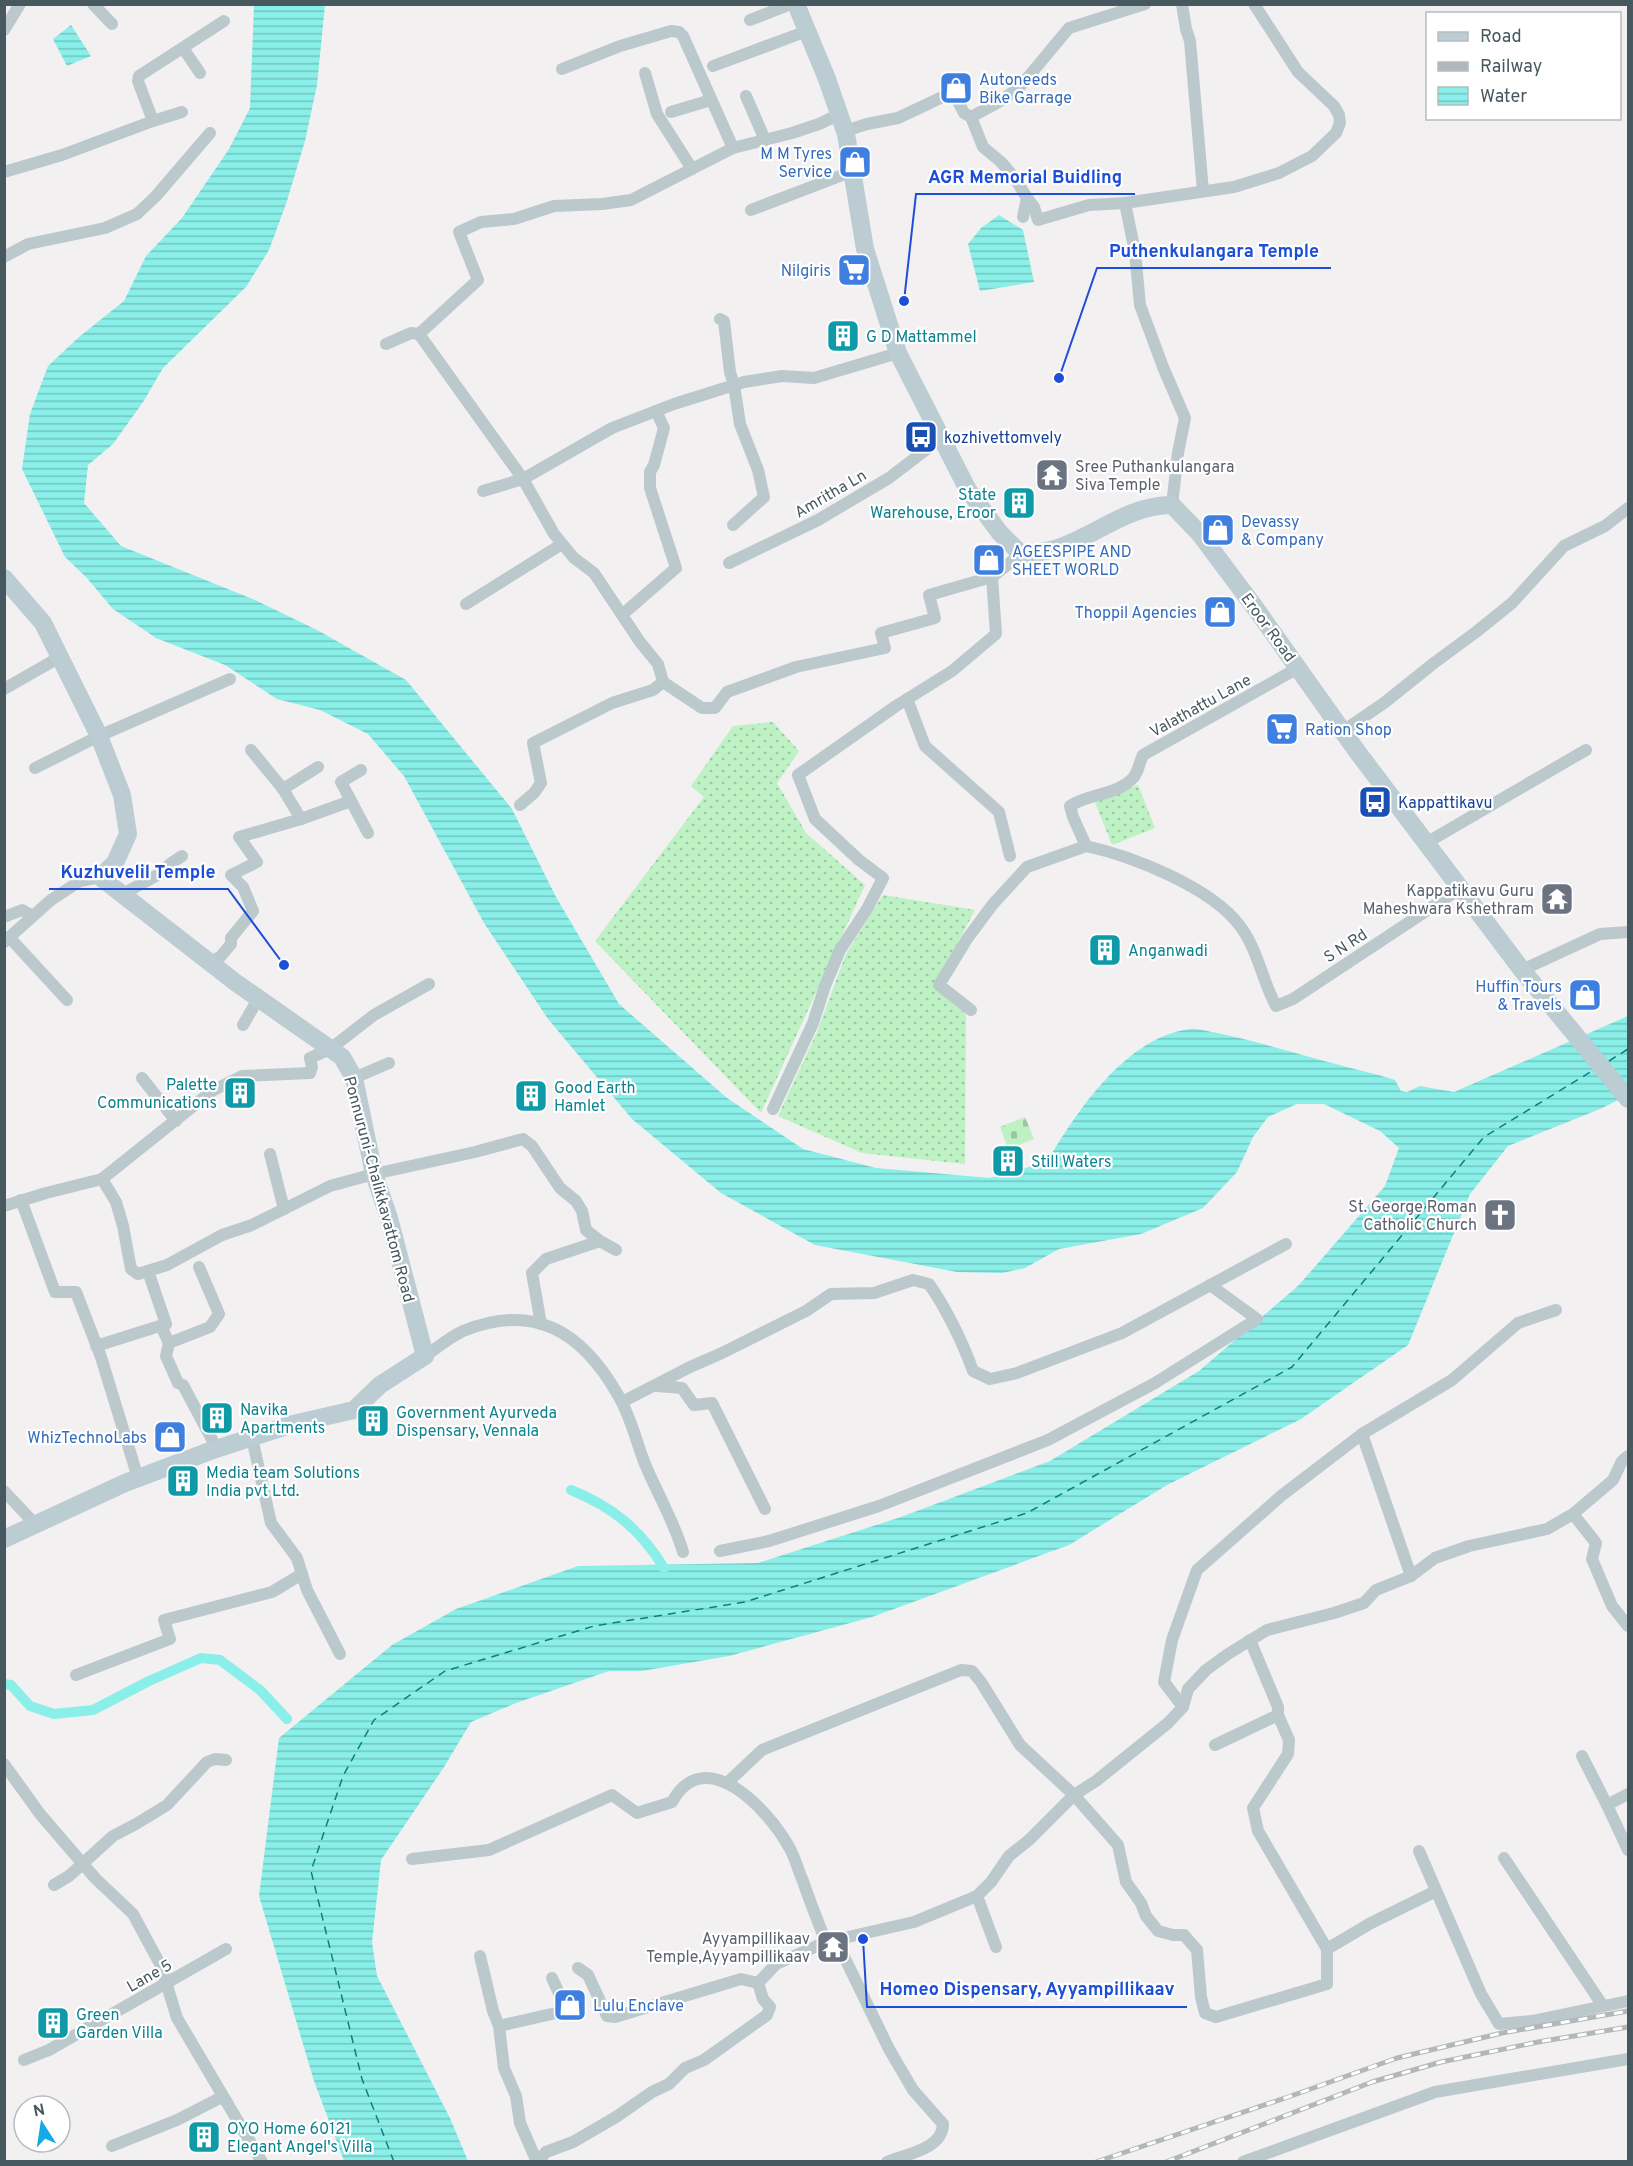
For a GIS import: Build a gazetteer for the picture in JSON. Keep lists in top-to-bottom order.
{
  "streets": {
    "main road": ["Eroor Road", "Ponnuruni-Chalikkavattom Road"],
    "street": [
      "Amritha Ln",
      "Valathattu Lane",
      "S N Rd",
      "Lane 5"
    ]
  },
  "crossings": [
    ["Eroor Road", "Valathattu Lane"],
    ["Eroor Road", "S N Rd"],
    ["Valathattu Lane", "S N Rd"]
  ],
  "places": {
    "shop": [
      "Autoneeds Bike Garrage",
      "M M Tyres Service",
      "Devassy & Company",
      "AGEESPIPE AND SHEET WORLD",
      "Thoppil Agencies",
      "Huffin Tours & Travels",
      "WhizTechnoLabs",
      "Lulu Enclave"
    ],
    "supermarket": ["Nilgiris", "Ration Shop"],
    "other": [
      "AGR Memorial Buidling",
      "Puthenkulangara Temple",
      "Kuzhuvelil Temple",
      "Homeo Dispensary, Ayyampillikaav"
    ],
    "building": [
      "G D Mattammel",
      "State Warehouse, Eroor",
      "Anganwadi",
      "Palette Communications",
      "Good Earth Hamlet",
      "Still Waters",
      "Navika Apartments",
      "Government Ayurveda Dispensary, Vennala",
      "Media team Solutions India pvt Ltd.",
      "Green Garden Villa",
      "OYO Home 60121 Elegant Angel's Villa"
    ],
    "bus stop": ["kozhivettomvely", "Kappattikavu"],
    "temple": ["Sree Puthankulangara Siva Temple", "Kappatikavu Guru Maheshwara Kshethram", "Ayyampillikaav Temple,Ayyampillikaav"],
    "church": ["St. George Roman Catholic Church"]
  },
  "legend": ["Road", "Railway", "Water"],
  "north": "top"
}
